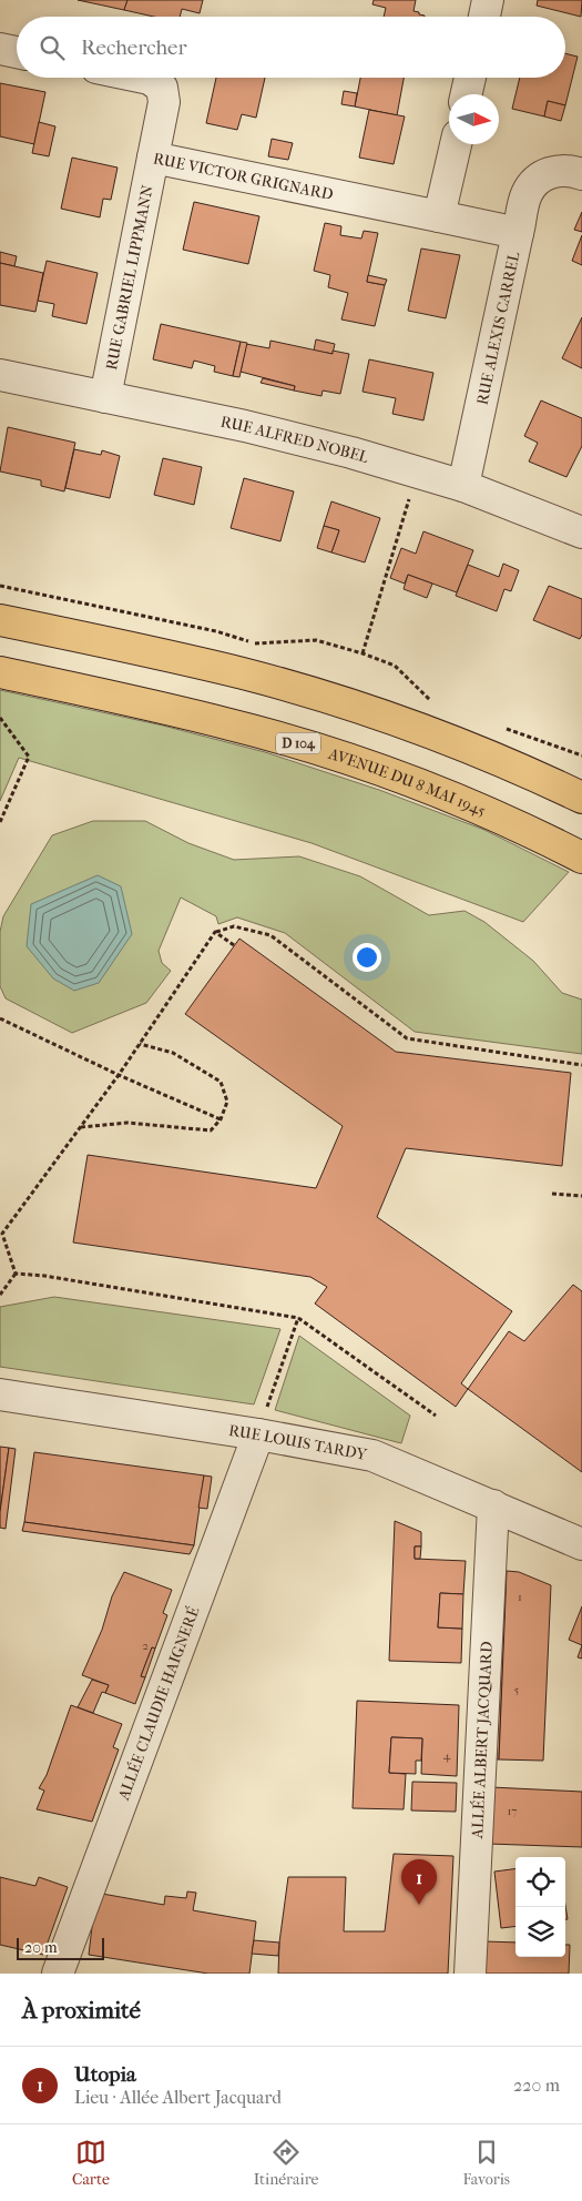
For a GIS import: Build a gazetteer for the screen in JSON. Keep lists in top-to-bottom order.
{
  "streets": {
    "main road": ["D 104", "AVENUE DU 8 MAI 1945"],
    "street": [
      "RUE VICTOR GRIGNARD",
      "RUE GABRIEL LIPPMANN",
      "RUE ALEXIS CARREL",
      "RUE ALFRED NOBEL",
      "RUE LOUIS TARDY",
      "ALLÉE CLAUDIE HAIGNERÉ",
      "ALLÉE ALBERT JACQUARD"
    ]
  },
  "crossings": [
    ["RUE VICTOR GRIGNARD", "RUE GABRIEL LIPPMANN"],
    ["RUE VICTOR GRIGNARD", "RUE ALEXIS CARREL"],
    ["RUE GABRIEL LIPPMANN", "RUE ALFRED NOBEL"],
    ["RUE ALEXIS CARREL", "RUE ALFRED NOBEL"],
    ["RUE LOUIS TARDY", "ALLÉE CLAUDIE HAIGNERÉ"],
    ["RUE LOUIS TARDY", "ALLÉE ALBERT JACQUARD"]
  ],
  "house_numbers": [
    "1",
    "2",
    "5",
    "4",
    "17"
  ],
  "scale_bar": "20 m",
  "north": "right",
  "page": {
    "search": "Rechercher",
    "pins": "1",
    "scale": "20 m",
    "heading": "À proximité",
    "list": [
      {
        "mark": "1",
        "name": "Utopia",
        "note": "Lieu · Allée Albert Jacquard",
        "value": "220 m"
      }
    ],
    "nav": ["Carte", "Itinéraire", "Favoris"]
  }
}
